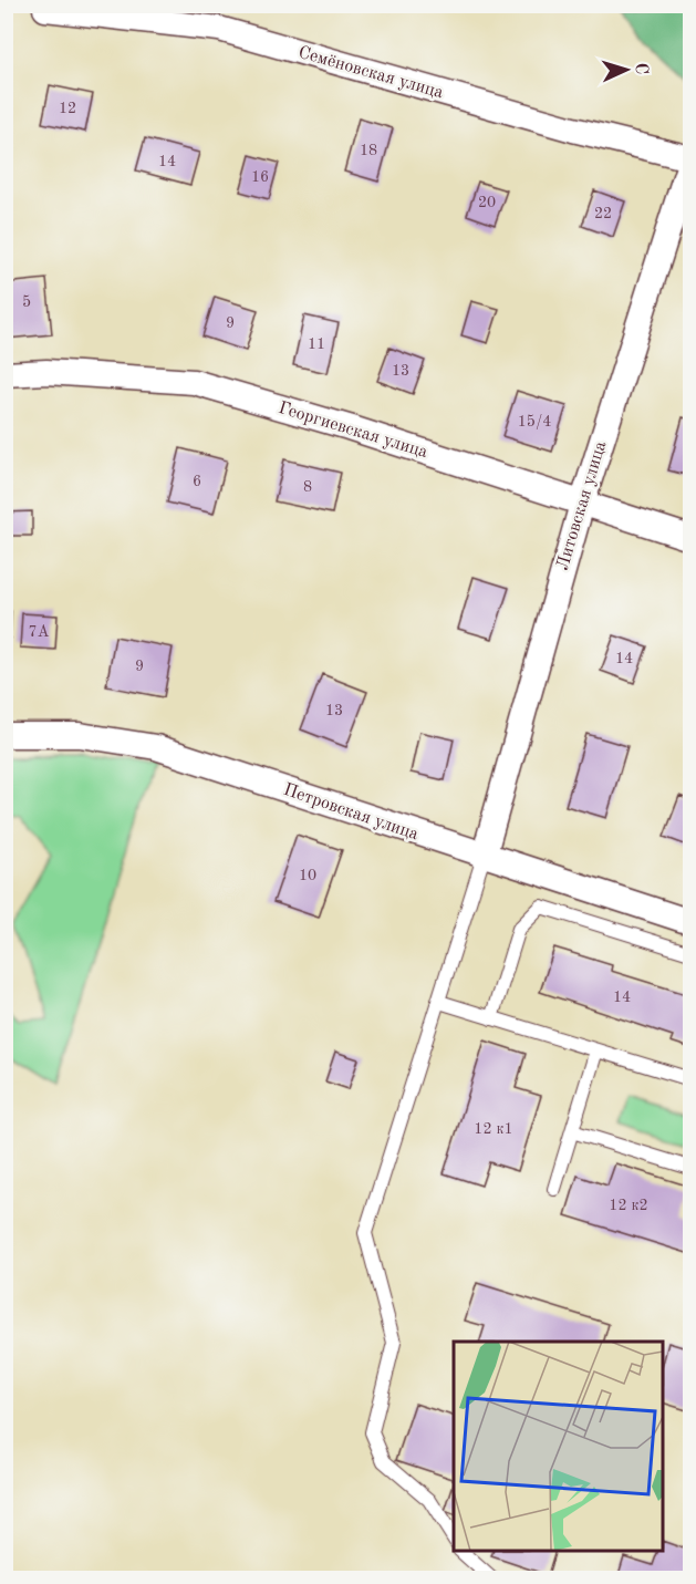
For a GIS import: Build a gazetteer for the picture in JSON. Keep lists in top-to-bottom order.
{
  "streets": {
    "street": [
      "Семёновская улица",
      "Георгиевская улица",
      "Литовская улица",
      "Петровская улица"
    ]
  },
  "crossings": [
    ["Семёновская улица", "Литовская улица"],
    ["Георгиевская улица", "Литовская улица"],
    ["Литовская улица", "Петровская улица"]
  ],
  "house_numbers": [
    "12",
    "18",
    "14",
    "16",
    "20",
    "22",
    "5",
    "9",
    "11",
    "13",
    "15/4",
    "6",
    "8",
    "7А",
    "14",
    "9",
    "13",
    "10",
    "14",
    "12 к1",
    "12 к2"
  ],
  "north": "right"
}
